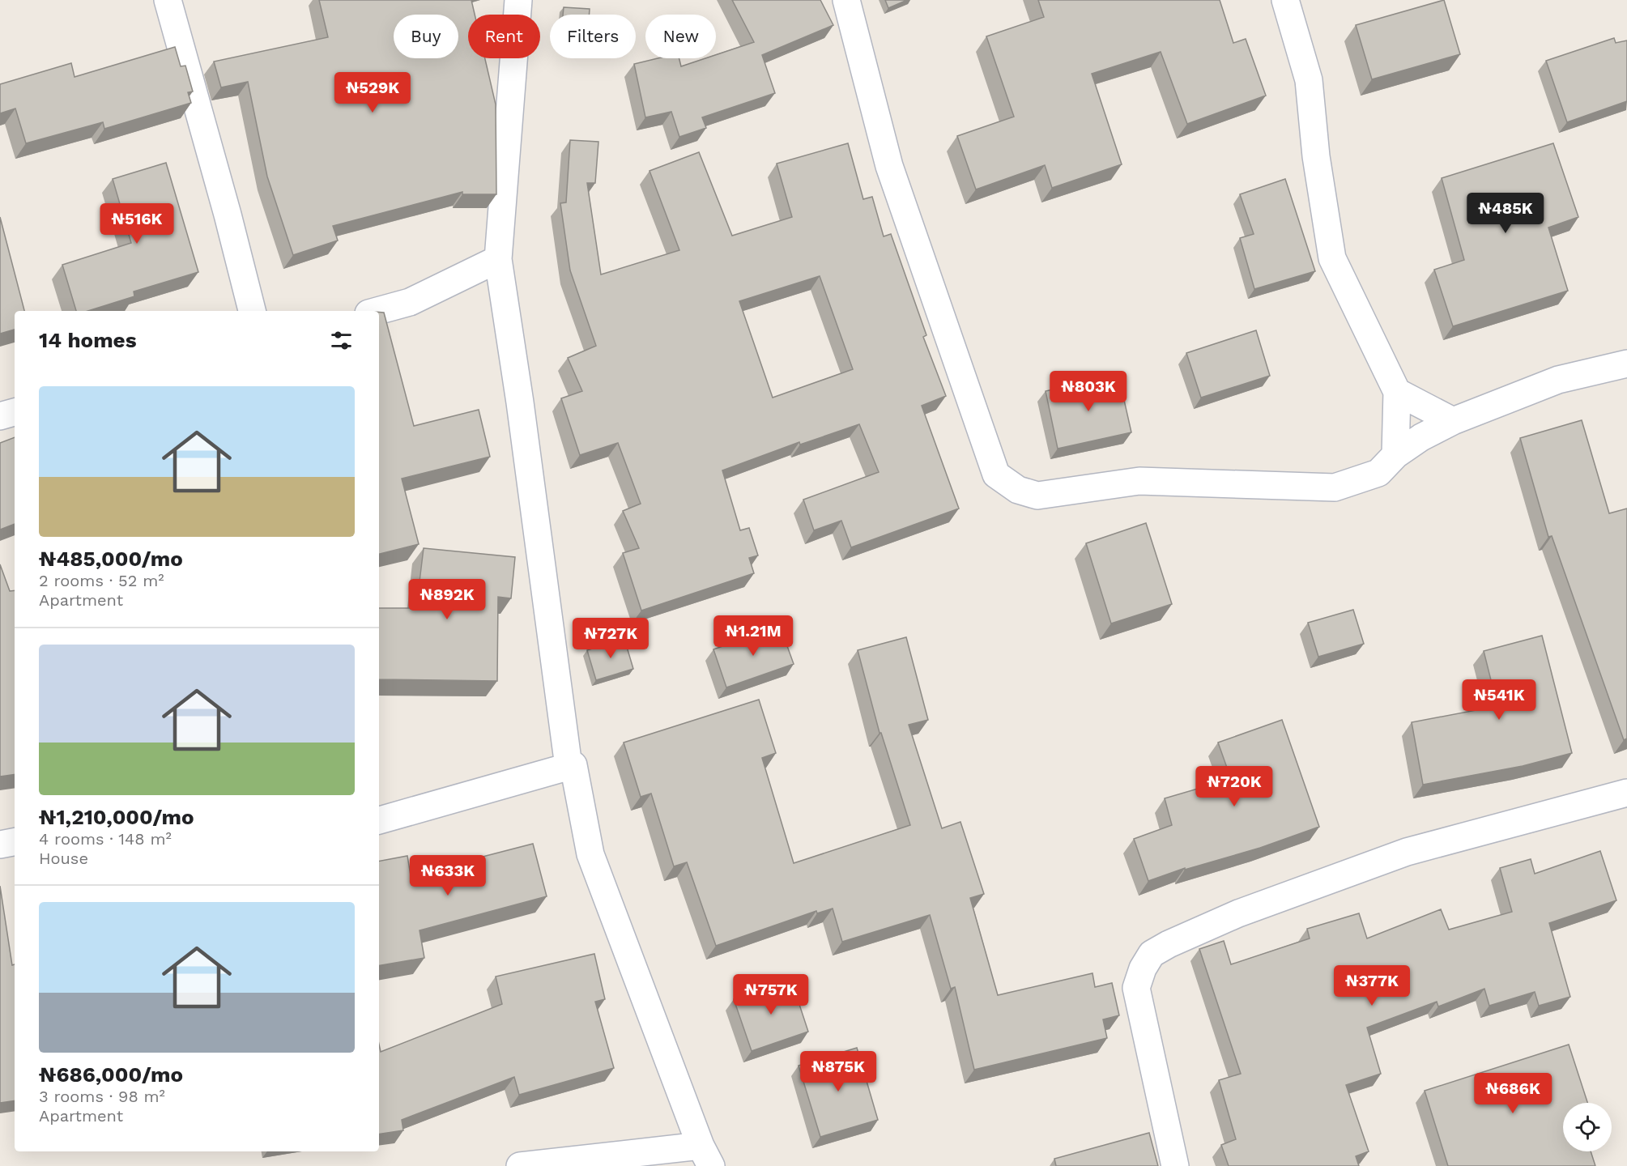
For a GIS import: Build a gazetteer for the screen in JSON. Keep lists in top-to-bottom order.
{
  "page": {
    "chip": [
      "Buy",
      "Rent",
      "Filters",
      "New"
    ],
    "price": [
      "₦529K",
      "₦485K",
      "₦516K",
      "₦803K",
      "₦892K",
      "₦1.21M",
      "₦727K",
      "₦541K",
      "₦720K",
      "₦633K",
      "₦377K",
      "₦757K",
      "₦875K",
      "₦686K"
    ],
    "heading": "14 homes",
    "list": [
      {
        "name": "₦485,000/mo",
        "note": "2 rooms · 52 m² · Apartment"
      },
      {
        "name": "₦1,210,000/mo",
        "note": "4 rooms · 148 m² · House"
      },
      {
        "name": "₦686,000/mo",
        "note": "3 rooms · 98 m² · Apartment"
      }
    ]
  }
}
